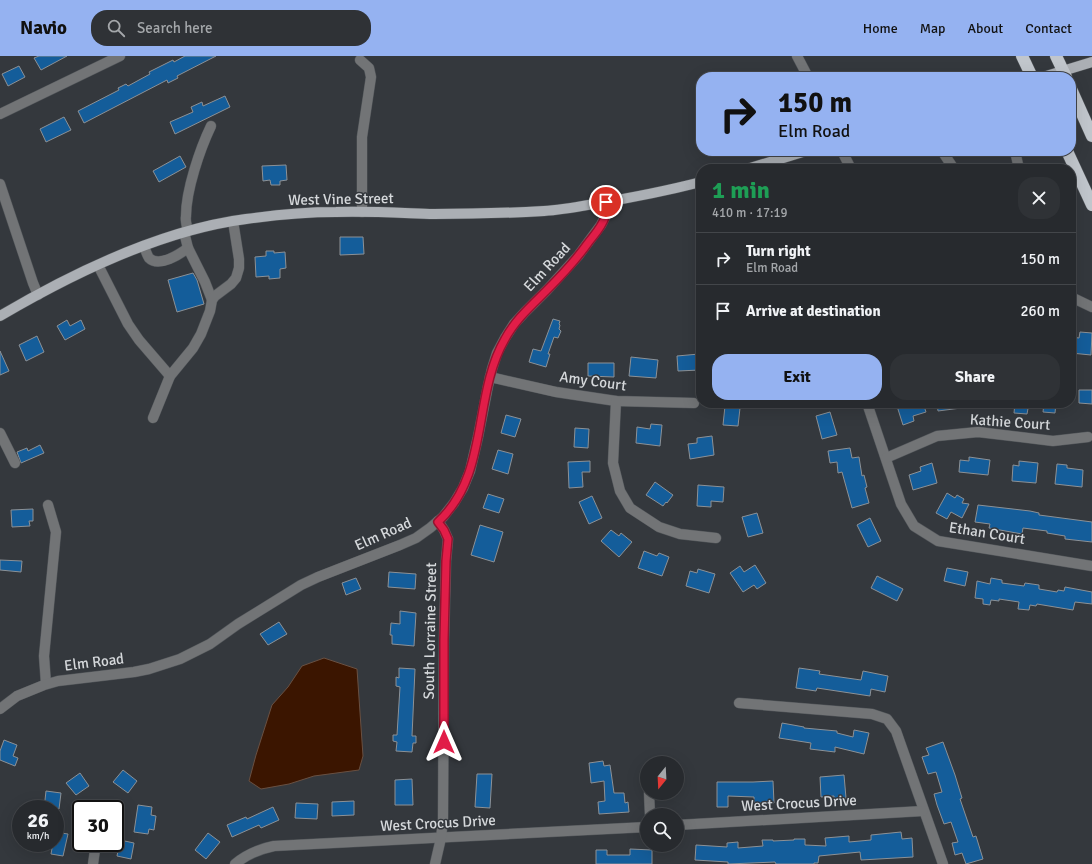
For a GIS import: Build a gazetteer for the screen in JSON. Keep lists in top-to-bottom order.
{
  "streets": {
    "main road": ["West Vine Street"],
    "street": [
      "Elm Road",
      "Amy Court",
      "Kathie Court",
      "Ethan Court",
      "South Lorraine Street",
      "West Crocus Drive"
    ]
  },
  "crossings": [
    ["West Vine Street", "Elm Road"],
    ["Elm Road", "Amy Court"],
    ["Elm Road", "South Lorraine Street"],
    ["Kathie Court", "Ethan Court"],
    ["South Lorraine Street", "West Crocus Drive"]
  ],
  "north": "bottom",
  "page": {
    "header": "Navio",
    "search": "Search here",
    "nav": [
      "Home",
      "Map",
      "About",
      "Contact"
    ],
    "turn": ["150 m", "Elm Road"],
    "heading": ["1 min", "410 m · 17:19"],
    "list": [
      {
        "name": "Turn right",
        "note": "Elm Road",
        "value": "150 m"
      },
      {
        "name": "Arrive at destination",
        "value": "260 m"
      }
    ],
    "buttons": ["Exit", "Share"],
    "speed": "26 km/h",
    "limit": "30"
  }
}
